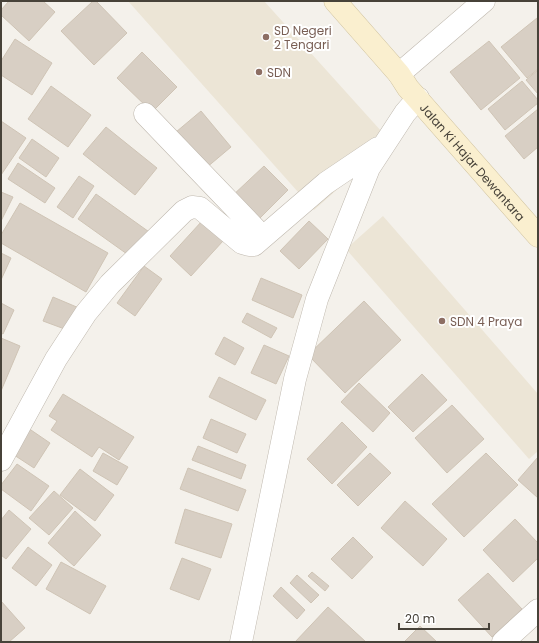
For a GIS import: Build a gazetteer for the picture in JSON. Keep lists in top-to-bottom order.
{
  "streets": {
    "street": ["Jalan Ki Hajar Dewantara"]
  },
  "places": ["SD Negeri 2 Tengari", "SDN", "SDN 4 Praya"],
  "scale_bar": "20 m"
}
